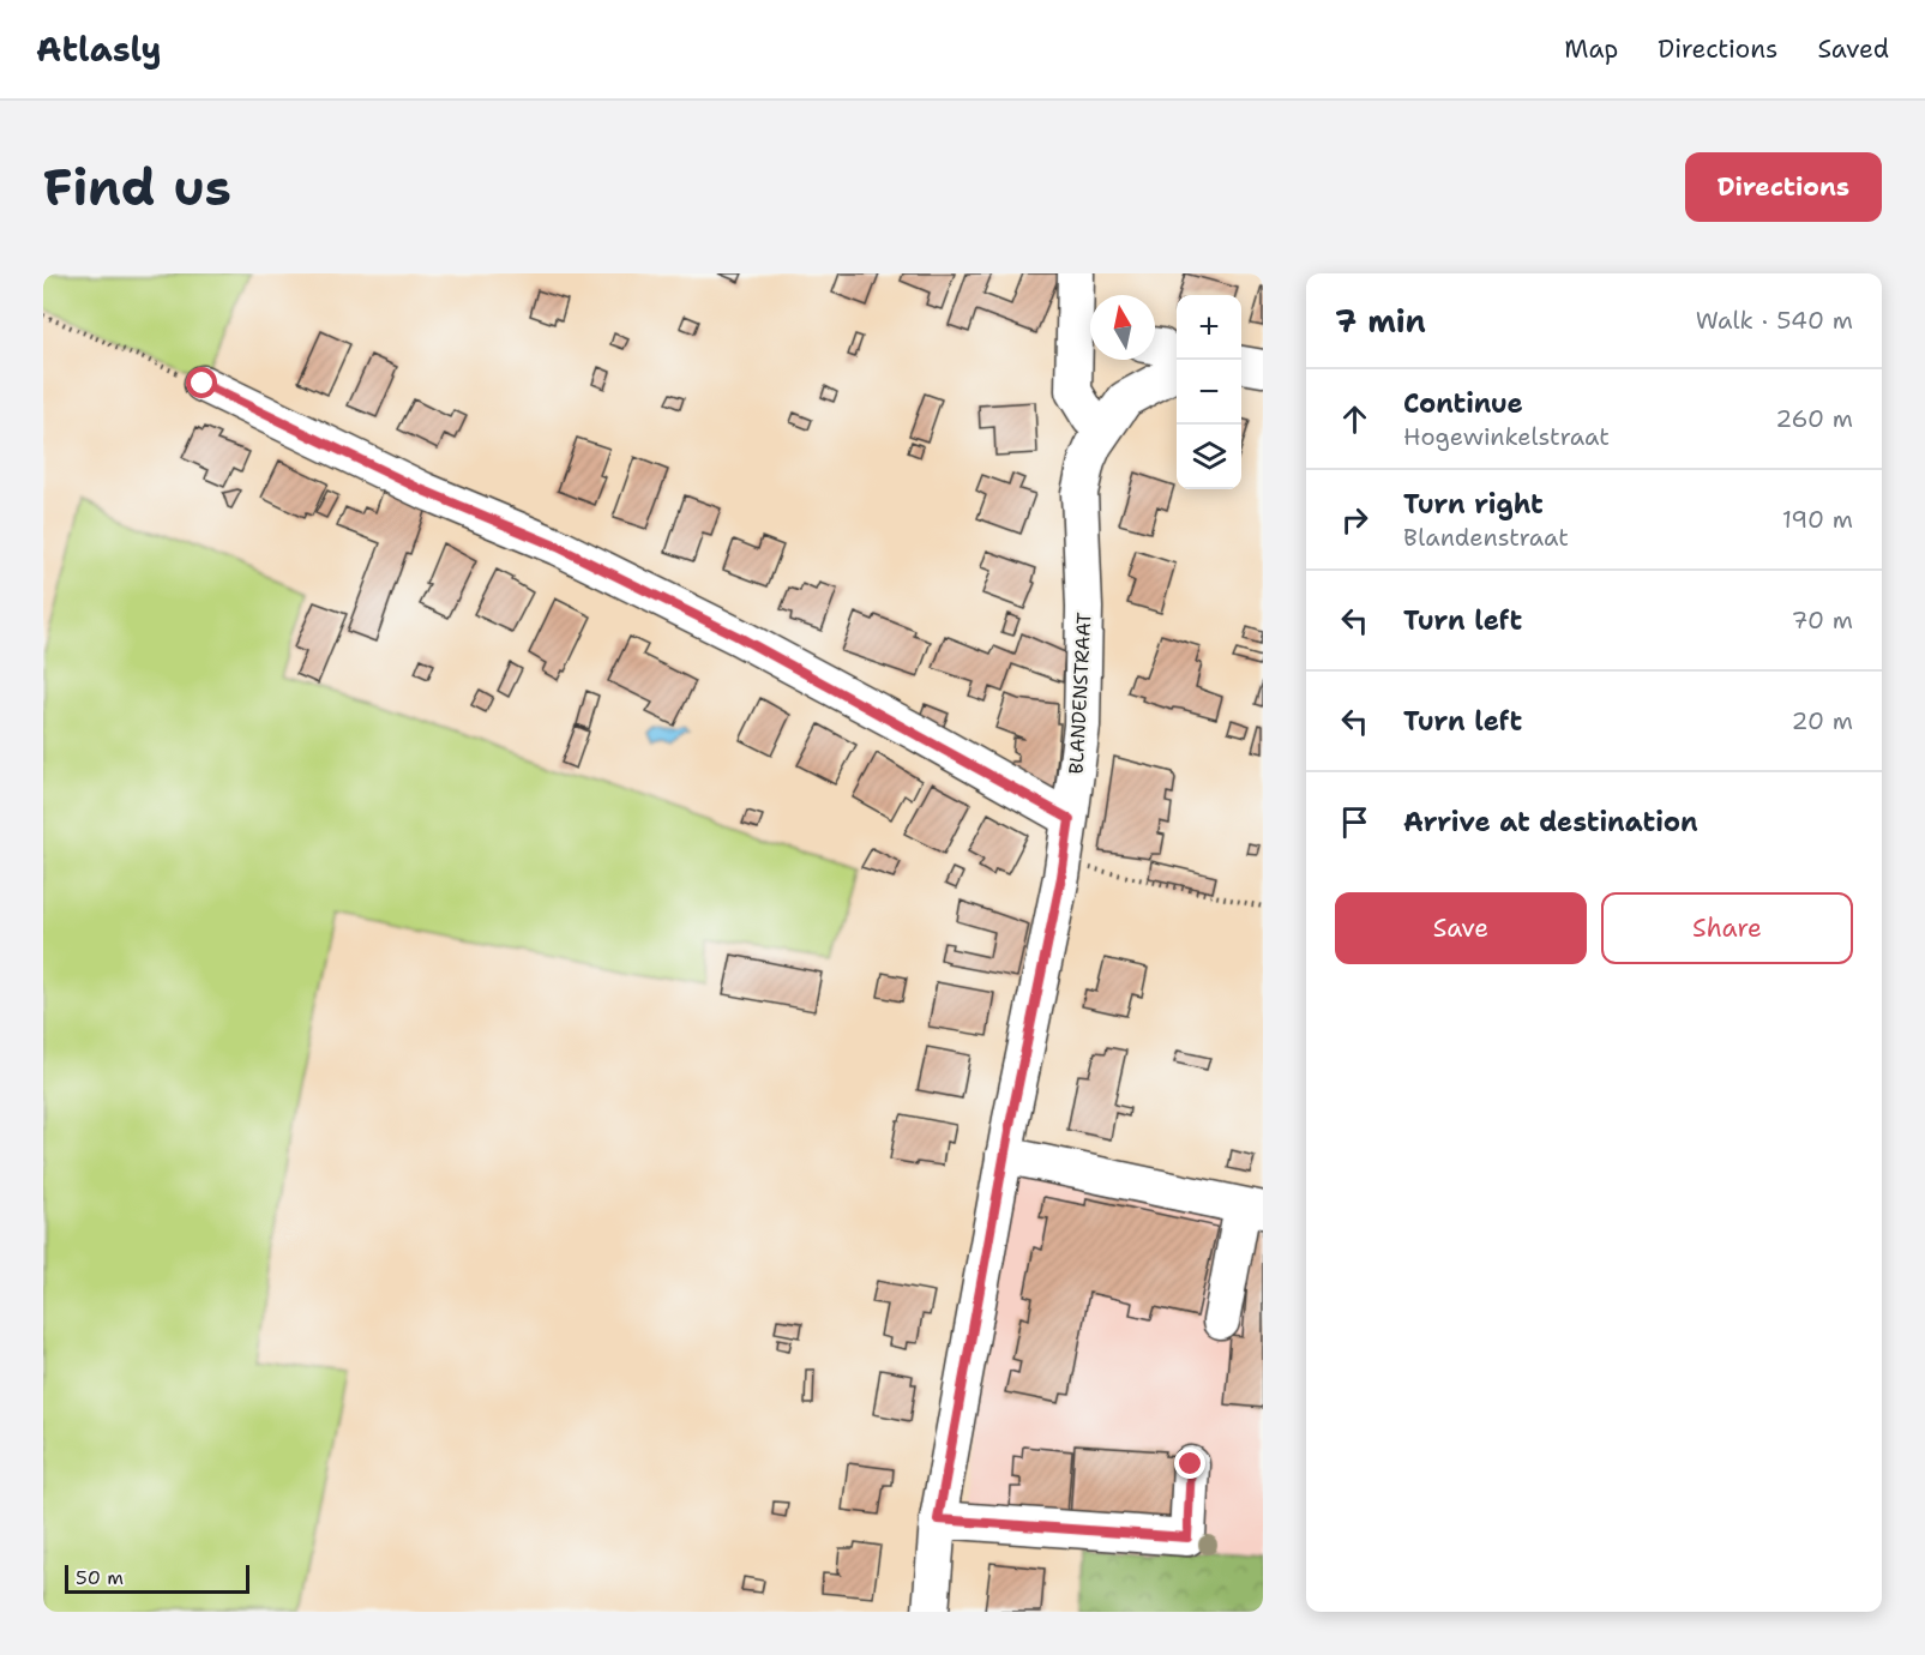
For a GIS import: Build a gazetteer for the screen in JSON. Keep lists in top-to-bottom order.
{
  "streets": {
    "street": ["BLANDENSTRAAT"]
  },
  "scale_bar": "50 m",
  "north": "top",
  "page": {
    "header": "Atlasly",
    "nav": ["Map", "Directions", "Saved"],
    "buttons": [
      "Directions",
      ["Save", "Share"]
    ],
    "title": "Find us",
    "heading": ["7 min", "Walk · 540 m"],
    "map_buttons": ["+", "−"],
    "list": [
      ["Continue", "Hogewinkelstraat", "260 m"],
      ["Turn right", "Blandenstraat", "190 m"],
      ["Turn left", "70 m"],
      ["Turn left", "20 m"],
      "Arrive at destination"
    ],
    "scale": "50 m"
  }
}
